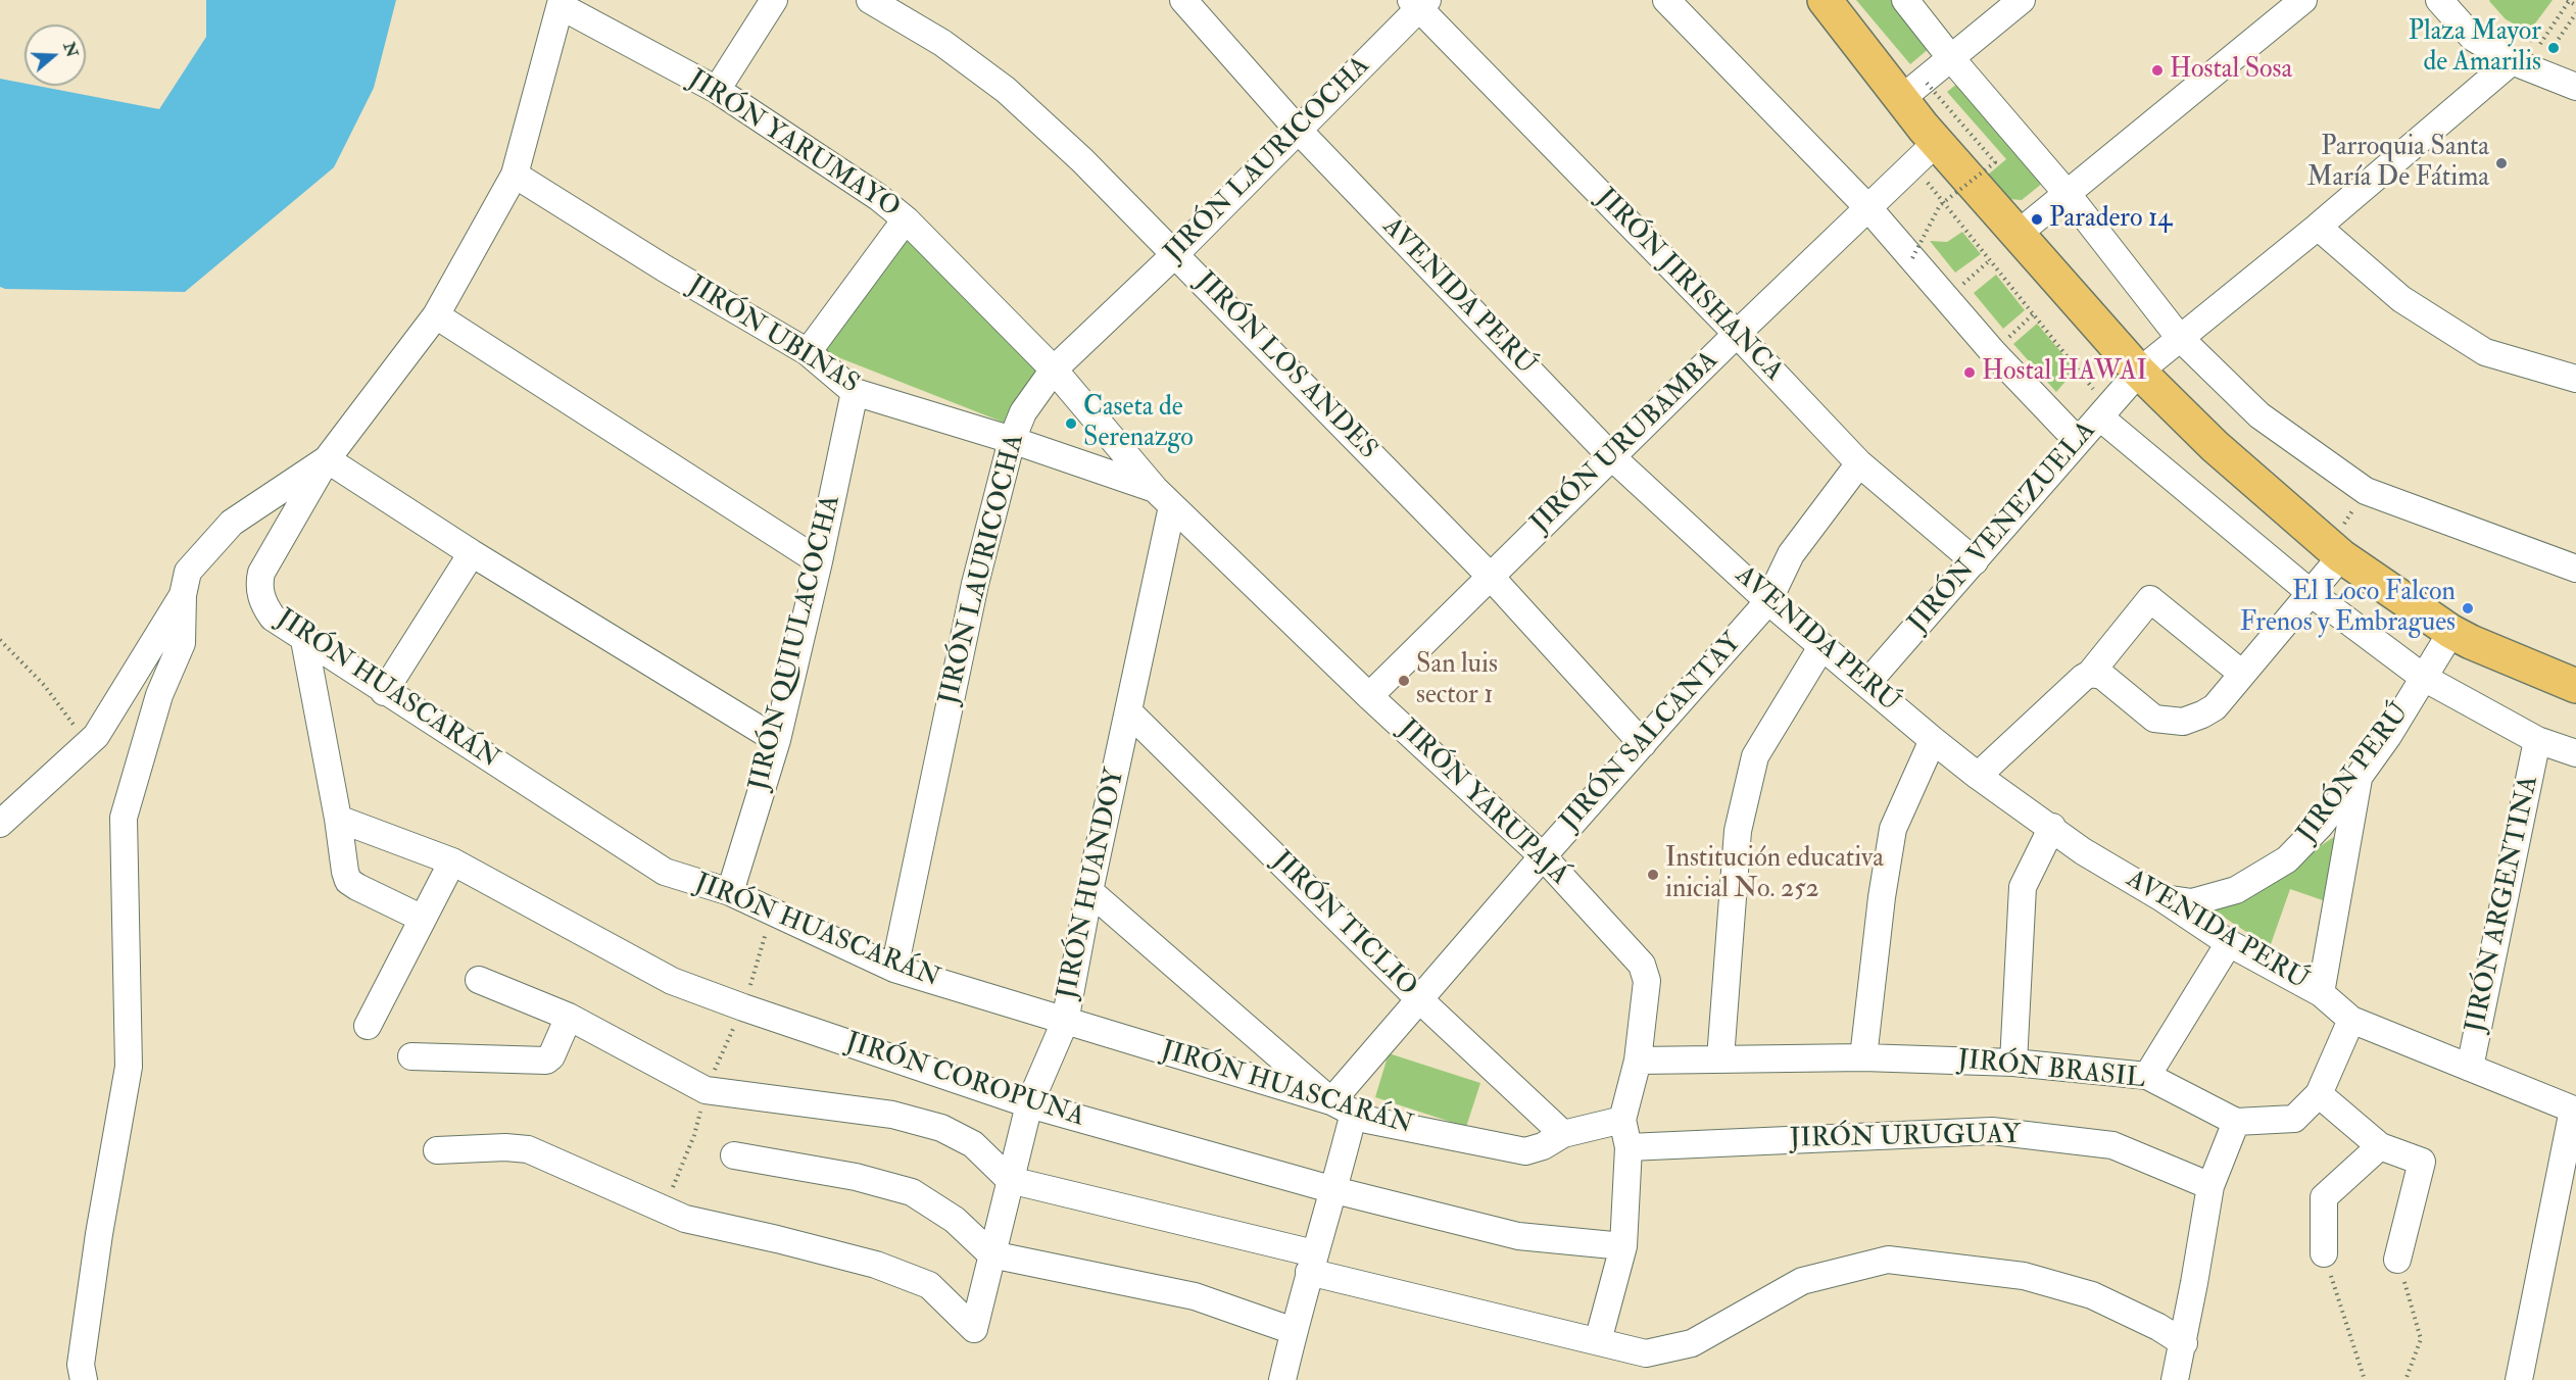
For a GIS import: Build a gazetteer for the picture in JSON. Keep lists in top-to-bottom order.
{
  "streets": {
    "street": [
      "JIRÓN YARUMAYO",
      "JIRÓN LAURICOCHA",
      "JIRÓN JIRISHANCA",
      "AVENIDA PERÚ",
      "JIRÓN UBINAS",
      "JIRÓN LOS ANDES",
      "JIRÓN URUBAMBA",
      "JIRÓN VENEZUELA",
      "JIRÓN QUIULACOCHA",
      "JIRÓN HUASCARÁN",
      "JIRÓN SALCANTAY",
      "JIRÓN PERÚ",
      "JIRÓN YARUPAJÁ",
      "JIRÓN HUANDOY",
      "JIRÓN ARGENTINA",
      "JIRÓN TICLIO",
      "JIRÓN BRASIL",
      "JIRÓN COROPUNA",
      "JIRÓN URUGUAY"
    ]
  },
  "crossings": [
    ["JIRÓN YARUMAYO", "JIRÓN LAURICOCHA"],
    ["JIRÓN YARUMAYO", "JIRÓN YARUPAJÁ"],
    ["JIRÓN LAURICOCHA", "JIRÓN JIRISHANCA"],
    ["JIRÓN LAURICOCHA", "AVENIDA PERÚ"],
    ["JIRÓN LAURICOCHA", "JIRÓN UBINAS"],
    ["JIRÓN LAURICOCHA", "JIRÓN LOS ANDES"],
    ["JIRÓN LAURICOCHA", "JIRÓN HUASCARÁN"],
    ["JIRÓN LAURICOCHA", "JIRÓN YARUPAJÁ"],
    ["JIRÓN JIRISHANCA", "JIRÓN URUBAMBA"],
    ["JIRÓN JIRISHANCA", "JIRÓN VENEZUELA"],
    ["JIRÓN JIRISHANCA", "JIRÓN SALCANTAY"],
    ["AVENIDA PERÚ", "JIRÓN URUBAMBA"],
    ["AVENIDA PERÚ", "JIRÓN VENEZUELA"],
    ["AVENIDA PERÚ", "JIRÓN SALCANTAY"],
    ["AVENIDA PERÚ", "JIRÓN PERÚ"],
    ["AVENIDA PERÚ", "JIRÓN ARGENTINA"],
    ["JIRÓN UBINAS", "JIRÓN QUIULACOCHA"],
    ["JIRÓN UBINAS", "JIRÓN YARUPAJÁ"],
    ["JIRÓN UBINAS", "JIRÓN HUANDOY"],
    ["JIRÓN LOS ANDES", "JIRÓN URUBAMBA"],
    ["JIRÓN LOS ANDES", "JIRÓN SALCANTAY"],
    ["JIRÓN URUBAMBA", "JIRÓN YARUPAJÁ"],
    ["JIRÓN QUIULACOCHA", "JIRÓN HUASCARÁN"],
    ["JIRÓN HUASCARÁN", "JIRÓN SALCANTAY"],
    ["JIRÓN HUASCARÁN", "JIRÓN YARUPAJÁ"],
    ["JIRÓN HUASCARÁN", "JIRÓN HUANDOY"],
    ["JIRÓN HUASCARÁN", "JIRÓN TICLIO"],
    ["JIRÓN SALCANTAY", "JIRÓN YARUPAJÁ"],
    ["JIRÓN SALCANTAY", "JIRÓN TICLIO"],
    ["JIRÓN SALCANTAY", "JIRÓN COROPUNA"],
    ["JIRÓN YARUPAJÁ", "JIRÓN HUANDOY"],
    ["JIRÓN YARUPAJÁ", "JIRÓN BRASIL"],
    ["JIRÓN YARUPAJÁ", "JIRÓN COROPUNA"],
    ["JIRÓN YARUPAJÁ", "JIRÓN URUGUAY"],
    ["JIRÓN HUANDOY", "JIRÓN TICLIO"],
    ["JIRÓN HUANDOY", "JIRÓN COROPUNA"]
  ],
  "places": [
    "Plaza Mayor de Amarilis",
    "Hostal Sosa",
    "Parroquia Santa María De Fátima",
    "Paradero 14",
    "Hostal HAWAI",
    "Caseta de Serenazgo",
    "El Loco Falcon Frenos y Embragues",
    "San luis sector 1",
    "Institución educativa inicial No. 252"
  ],
  "north": "right"
}
